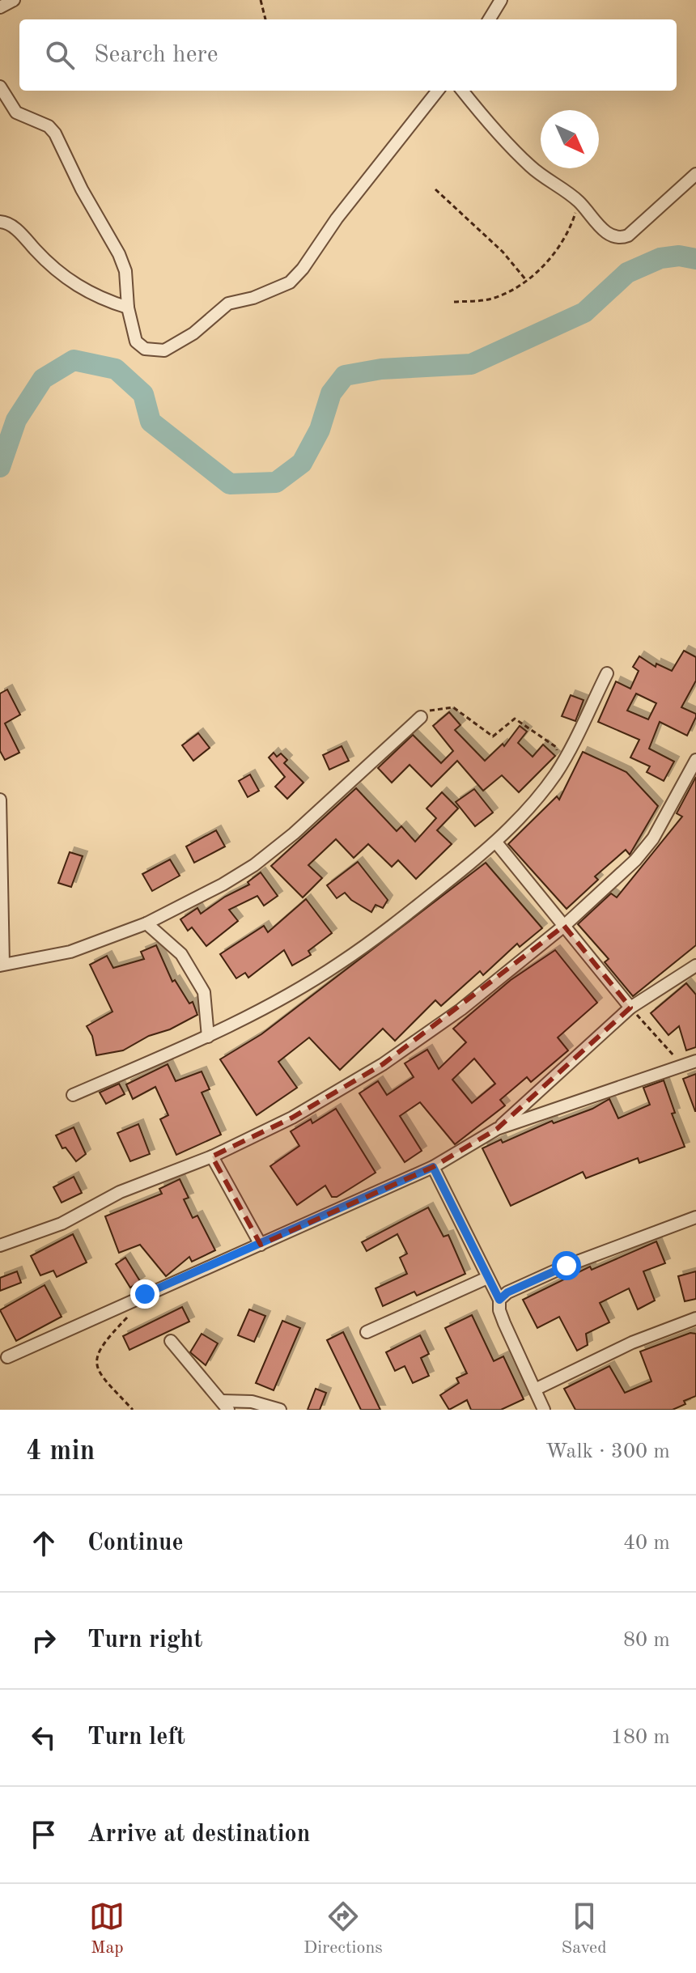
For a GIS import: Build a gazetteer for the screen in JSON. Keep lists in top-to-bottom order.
{
  "north": "bottom right",
  "page": {
    "search": "Search here",
    "heading": ["4 min", "Walk · 300 m"],
    "list": [
      ["Continue", "40 m"],
      ["Turn right", "80 m"],
      ["Turn left", "180 m"],
      "Arrive at destination"
    ],
    "nav": ["Map", "Directions", "Saved"]
  }
}
